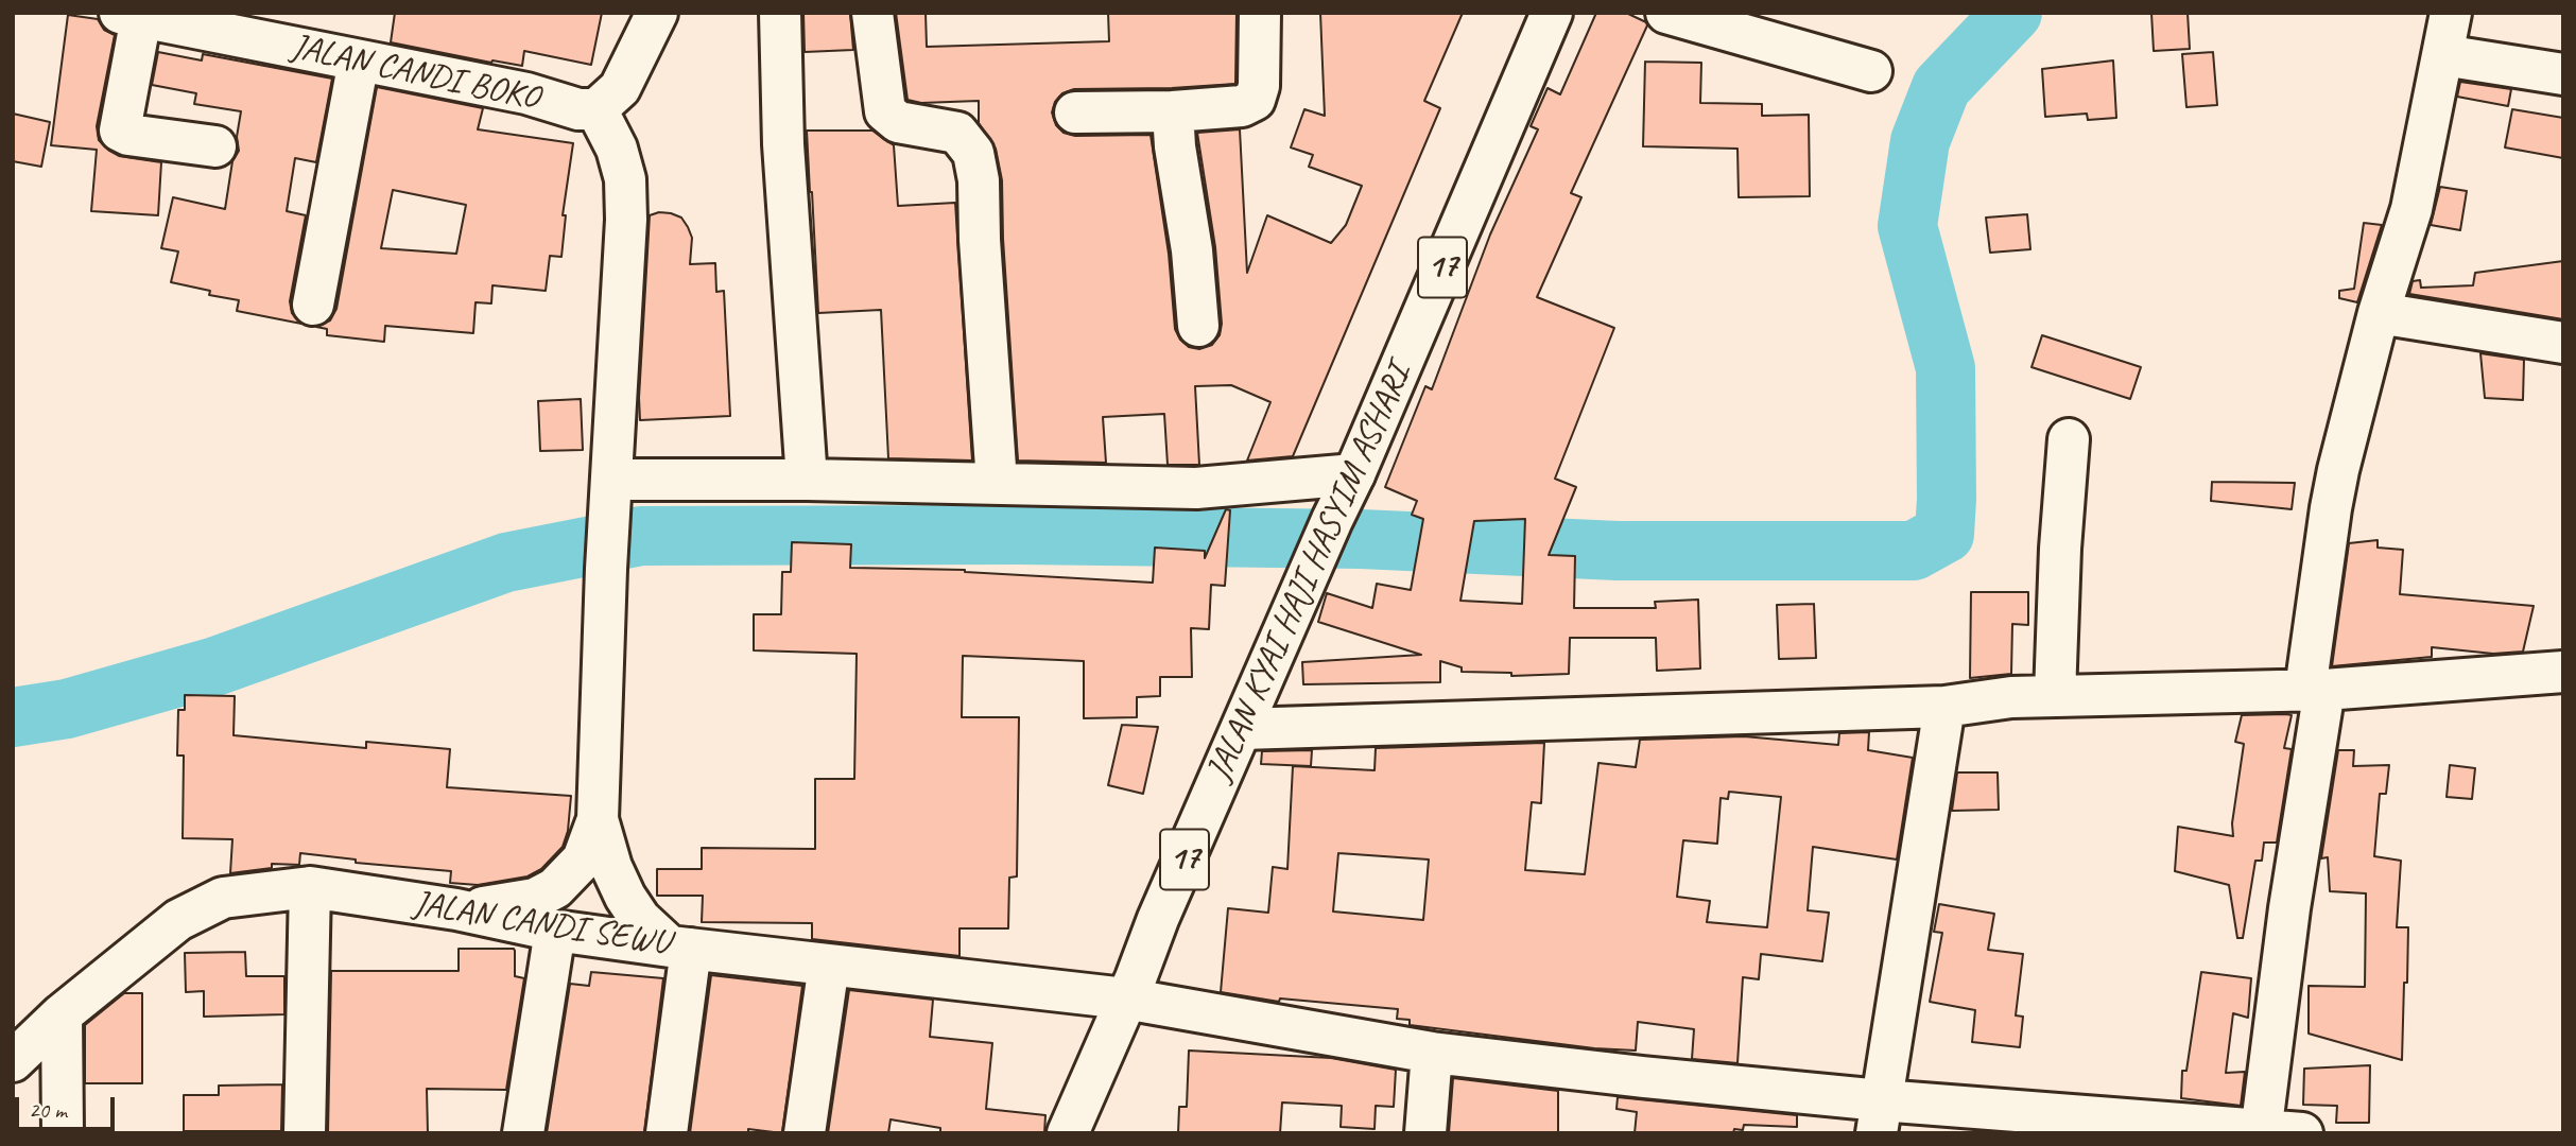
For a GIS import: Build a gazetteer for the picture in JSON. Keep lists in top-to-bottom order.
{
  "streets": {
    "main road": [
      "JALAN CANDI BOKO",
      "17",
      "JALAN KYAI HAJI HASYIM ASHARI",
      "JALAN CANDI SEWU"
    ]
  },
  "crossings": [
    ["JALAN KYAI HAJI HASYIM ASHARI", "JALAN CANDI SEWU"]
  ],
  "scale_bar": "20 m"
}
